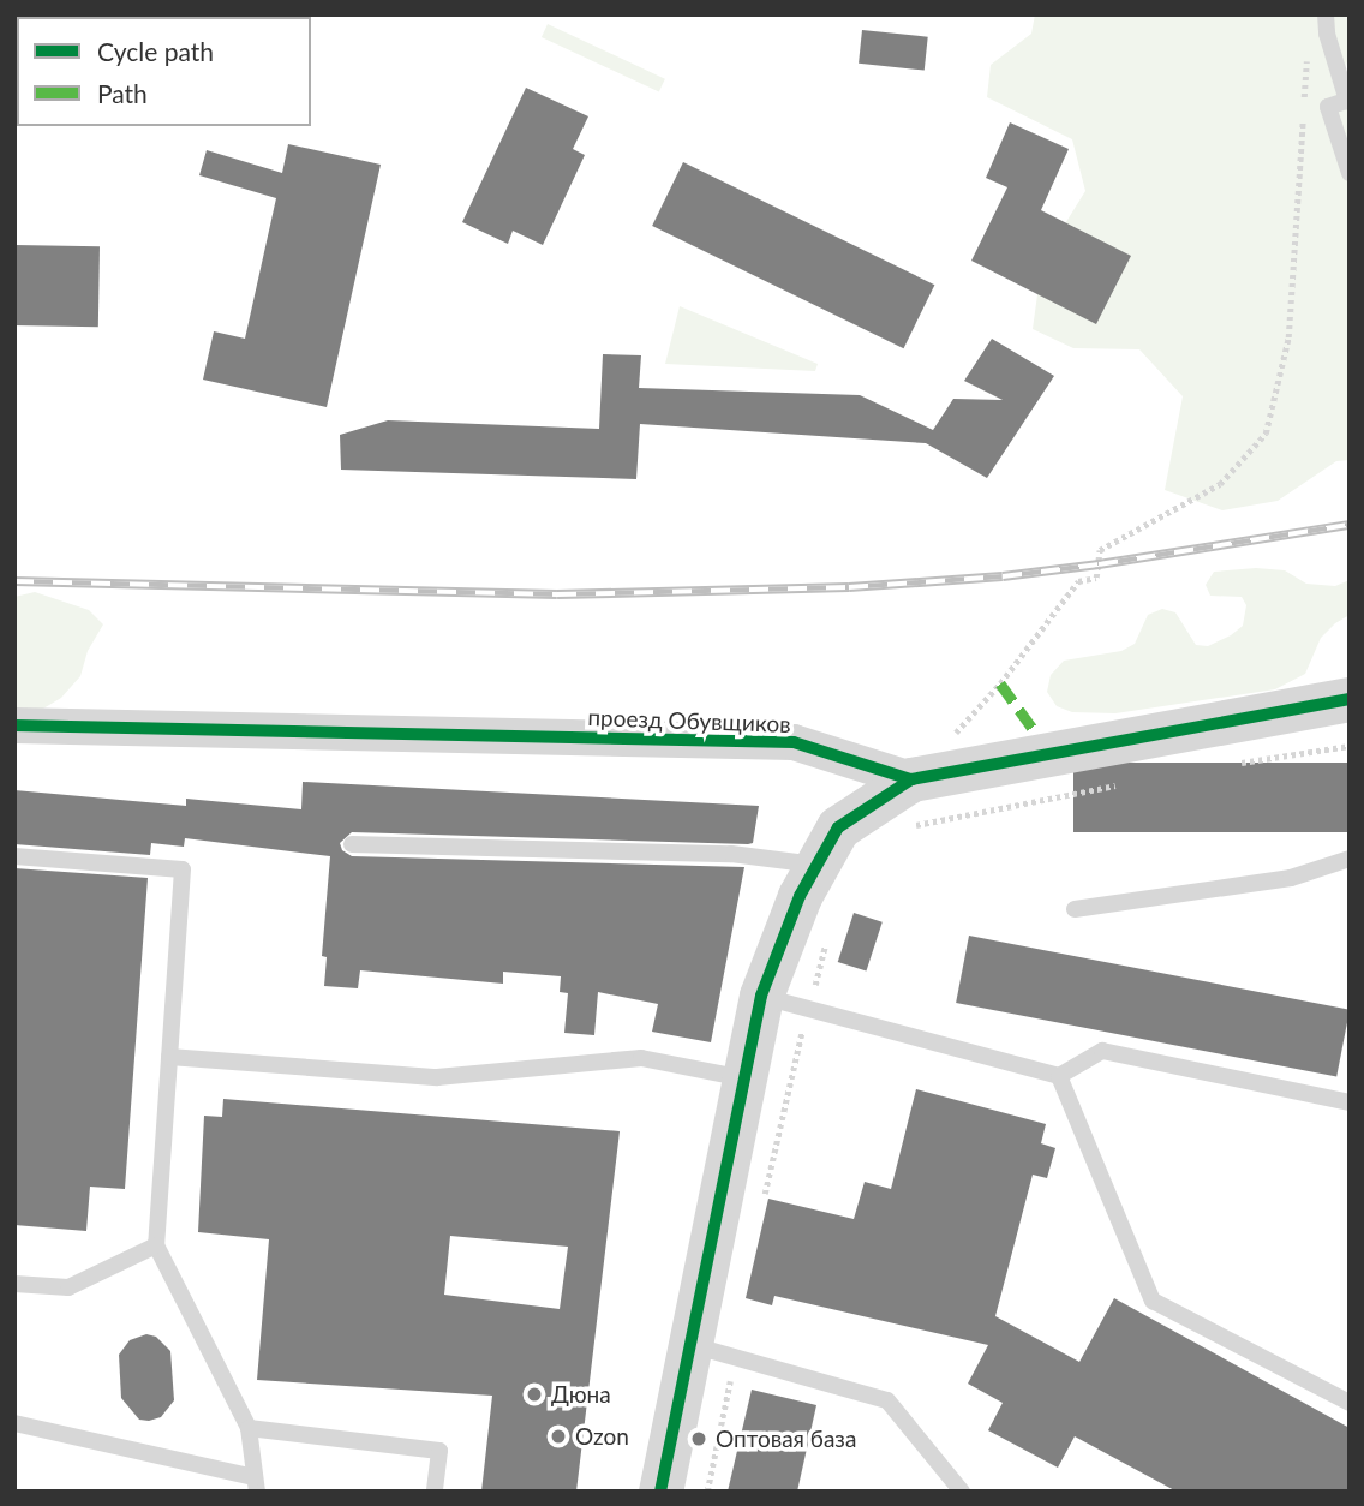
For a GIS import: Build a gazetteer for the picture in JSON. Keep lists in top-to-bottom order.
{
  "streets": {
    "street": ["проезд Обувщиков"]
  },
  "places": ["Дюна", "Ozon", "Оптовая база"],
  "legend": ["Cycle path", "Path"]
}
